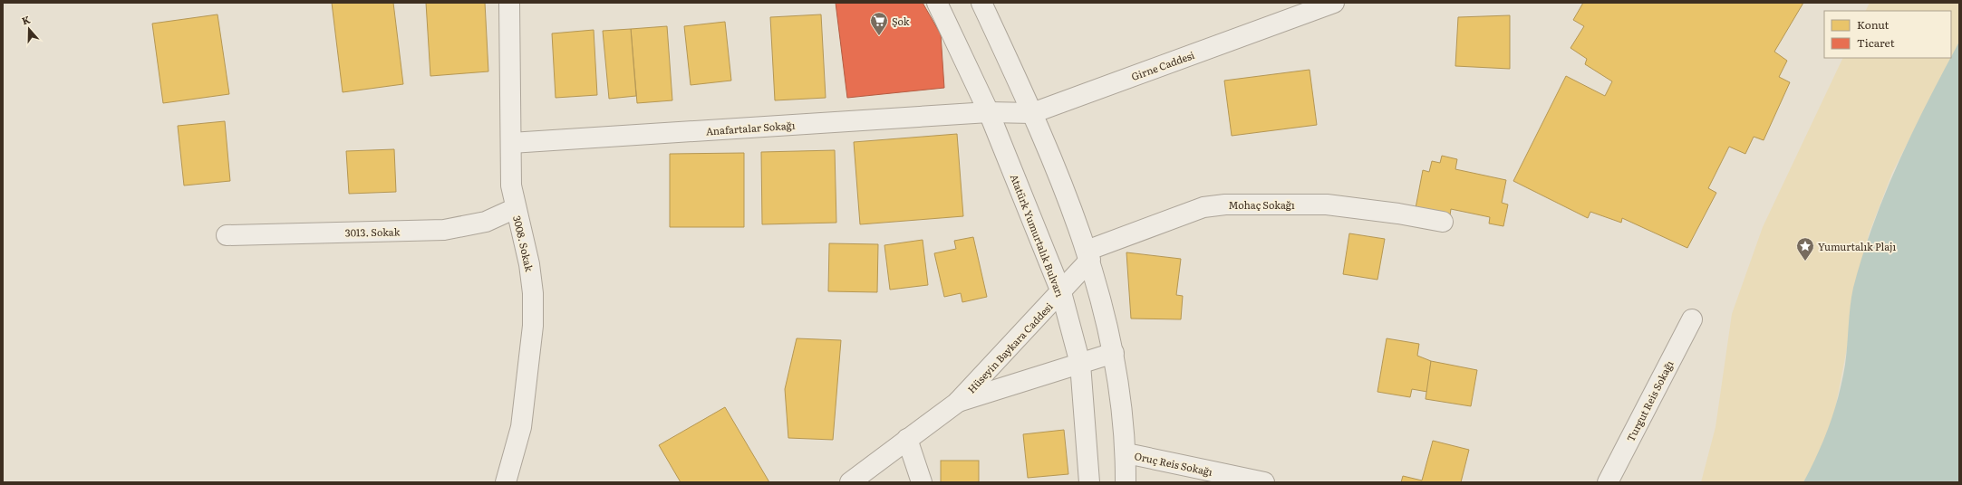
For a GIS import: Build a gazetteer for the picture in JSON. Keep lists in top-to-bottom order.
{
  "streets": {
    "street": [
      "Girne Caddesi",
      "Anafartalar Sokağı",
      "Mohaç Sokağı",
      "3013. Sokak",
      "Atatürk Yumurtalık Bulvarı",
      "3008. Sokak",
      "Hüseyin Baykara Caddesi",
      "Turgut Reis Sokağı",
      "Oruç Reis Sokağı"
    ]
  },
  "crossings": [
    ["Girne Caddesi", "Anafartalar Sokağı"],
    ["Girne Caddesi", "Atatürk Yumurtalık Bulvarı"],
    ["Anafartalar Sokağı", "Atatürk Yumurtalık Bulvarı"],
    ["Anafartalar Sokağı", "3008. Sokak"],
    ["Mohaç Sokağı", "Hüseyin Baykara Caddesi"],
    ["3013. Sokak", "3008. Sokak"],
    ["Atatürk Yumurtalık Bulvarı", "Hüseyin Baykara Caddesi"]
  ],
  "places": {
    "supermarket": ["Şok"],
    "place": ["Yumurtalık Plajı"]
  },
  "legend": ["Konut", "Ticaret"],
  "north": "top"
}
